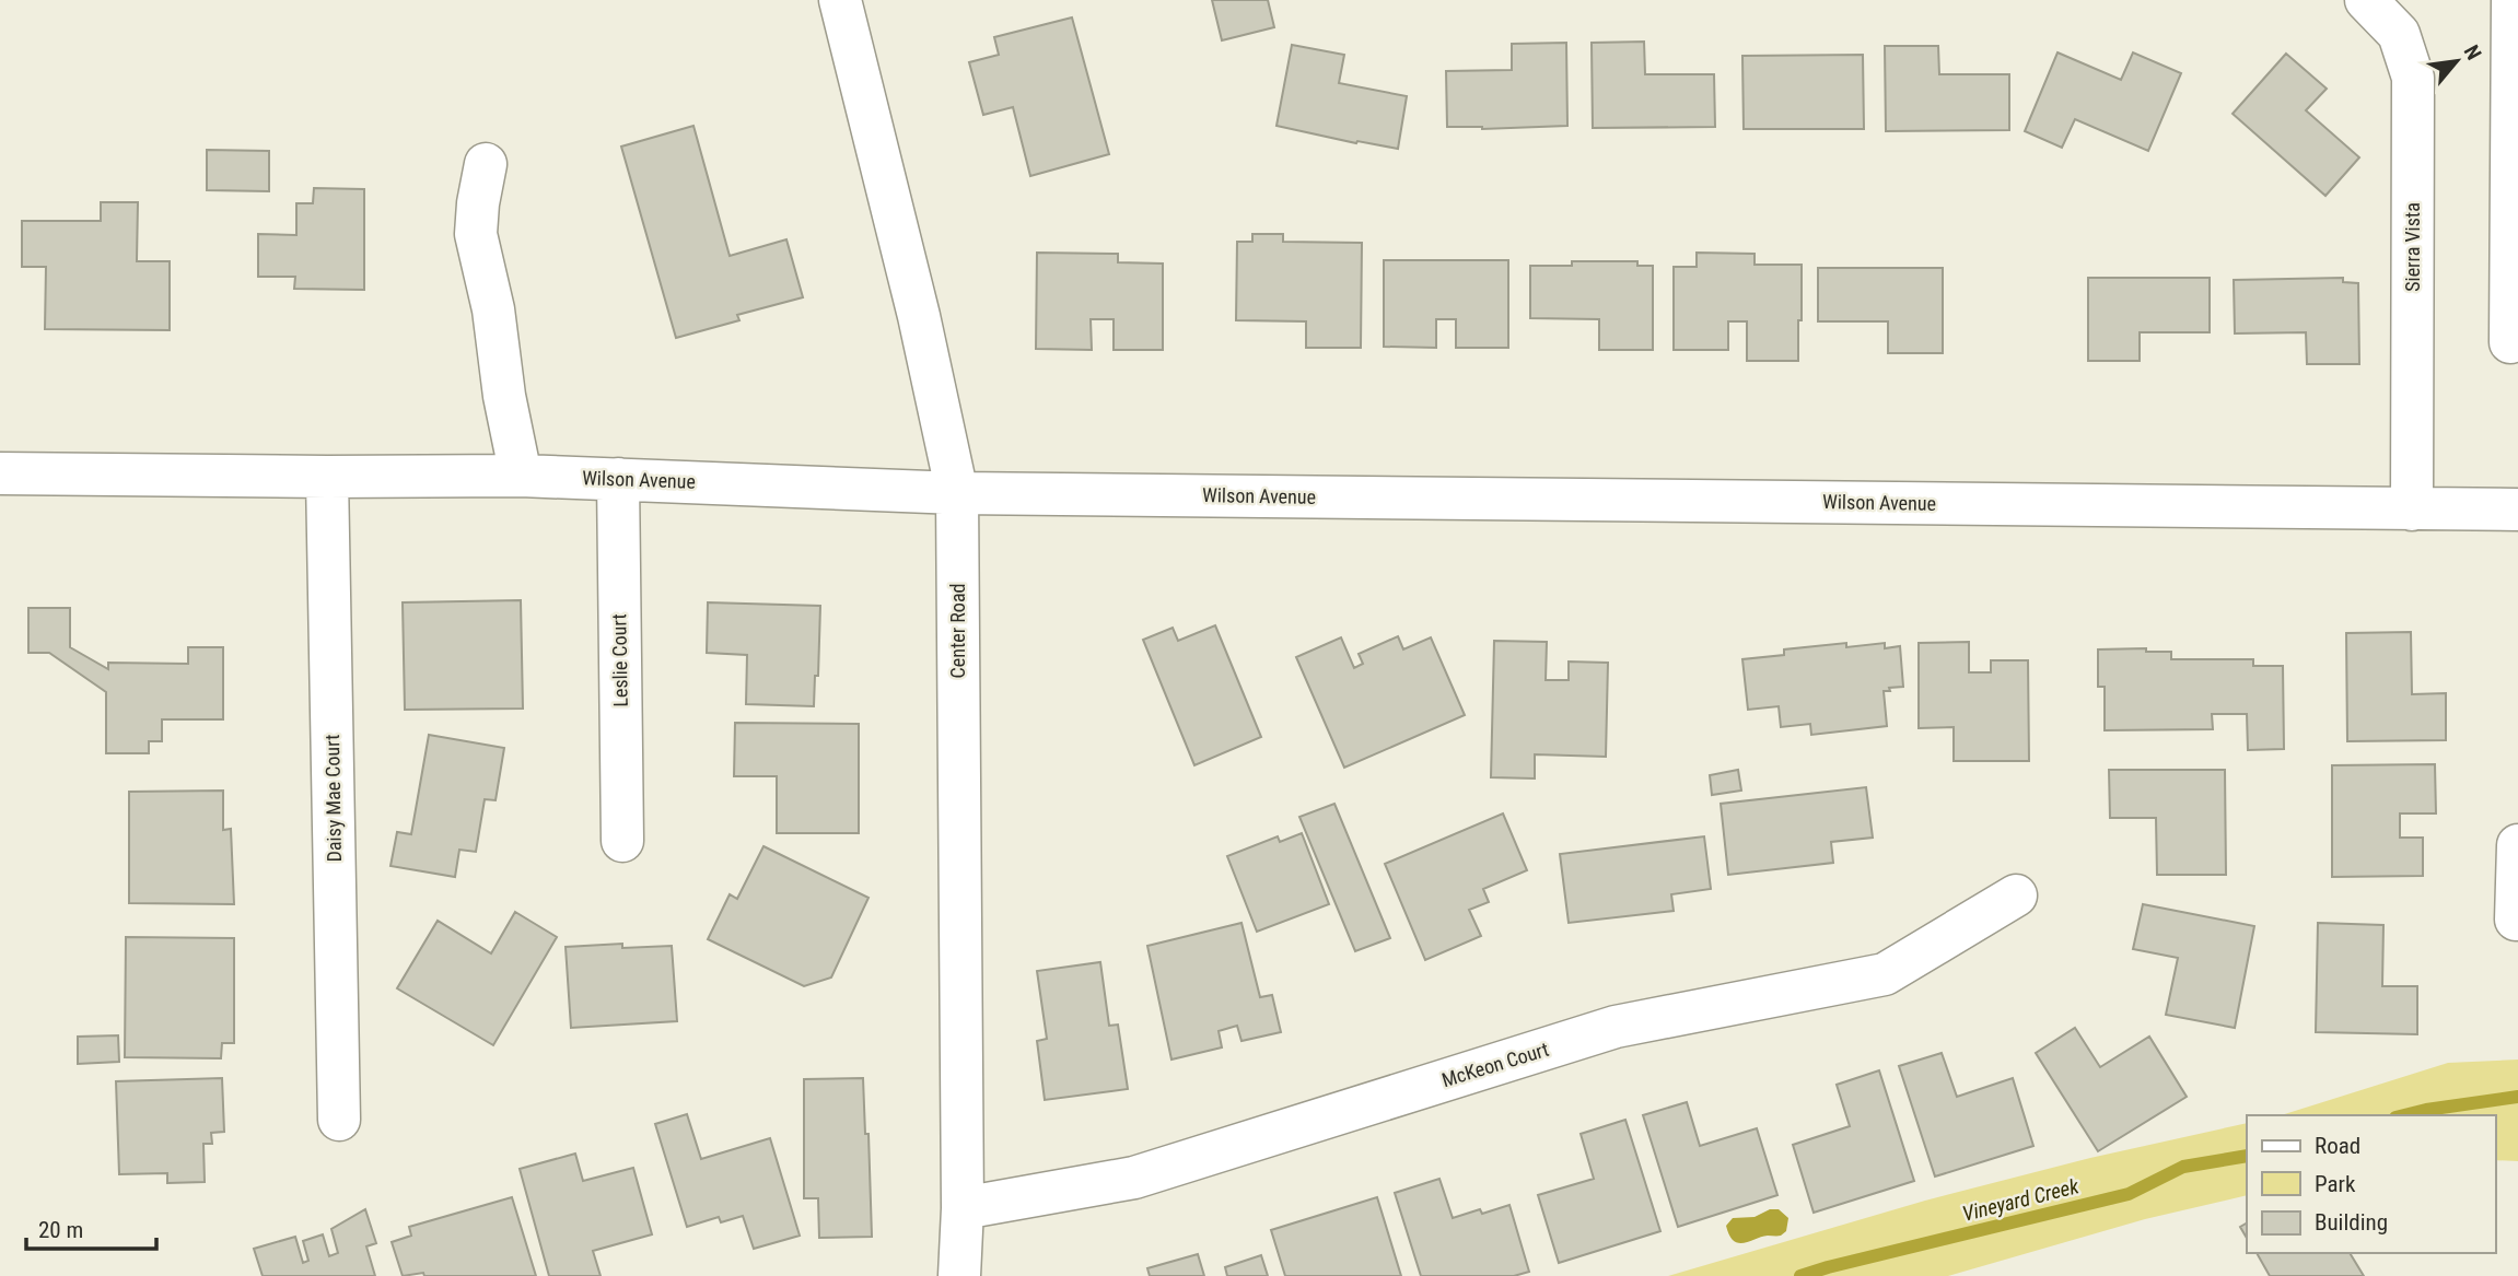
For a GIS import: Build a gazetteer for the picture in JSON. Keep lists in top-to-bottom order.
{
  "streets": {
    "street": [
      "Sierra Vista",
      "Wilson Avenue",
      "Center Road",
      "Leslie Court",
      "Daisy Mae Court",
      "McKeon Court"
    ]
  },
  "crossings": [
    ["Sierra Vista", "Wilson Avenue"],
    ["Wilson Avenue", "Center Road"],
    ["Wilson Avenue", "Leslie Court"],
    ["Wilson Avenue", "Daisy Mae Court"],
    ["Center Road", "McKeon Court"]
  ],
  "water": ["Vineyard Creek"],
  "legend": ["Road", "Park", "Building"],
  "scale_bar": "20 m",
  "north": "top right"
}
